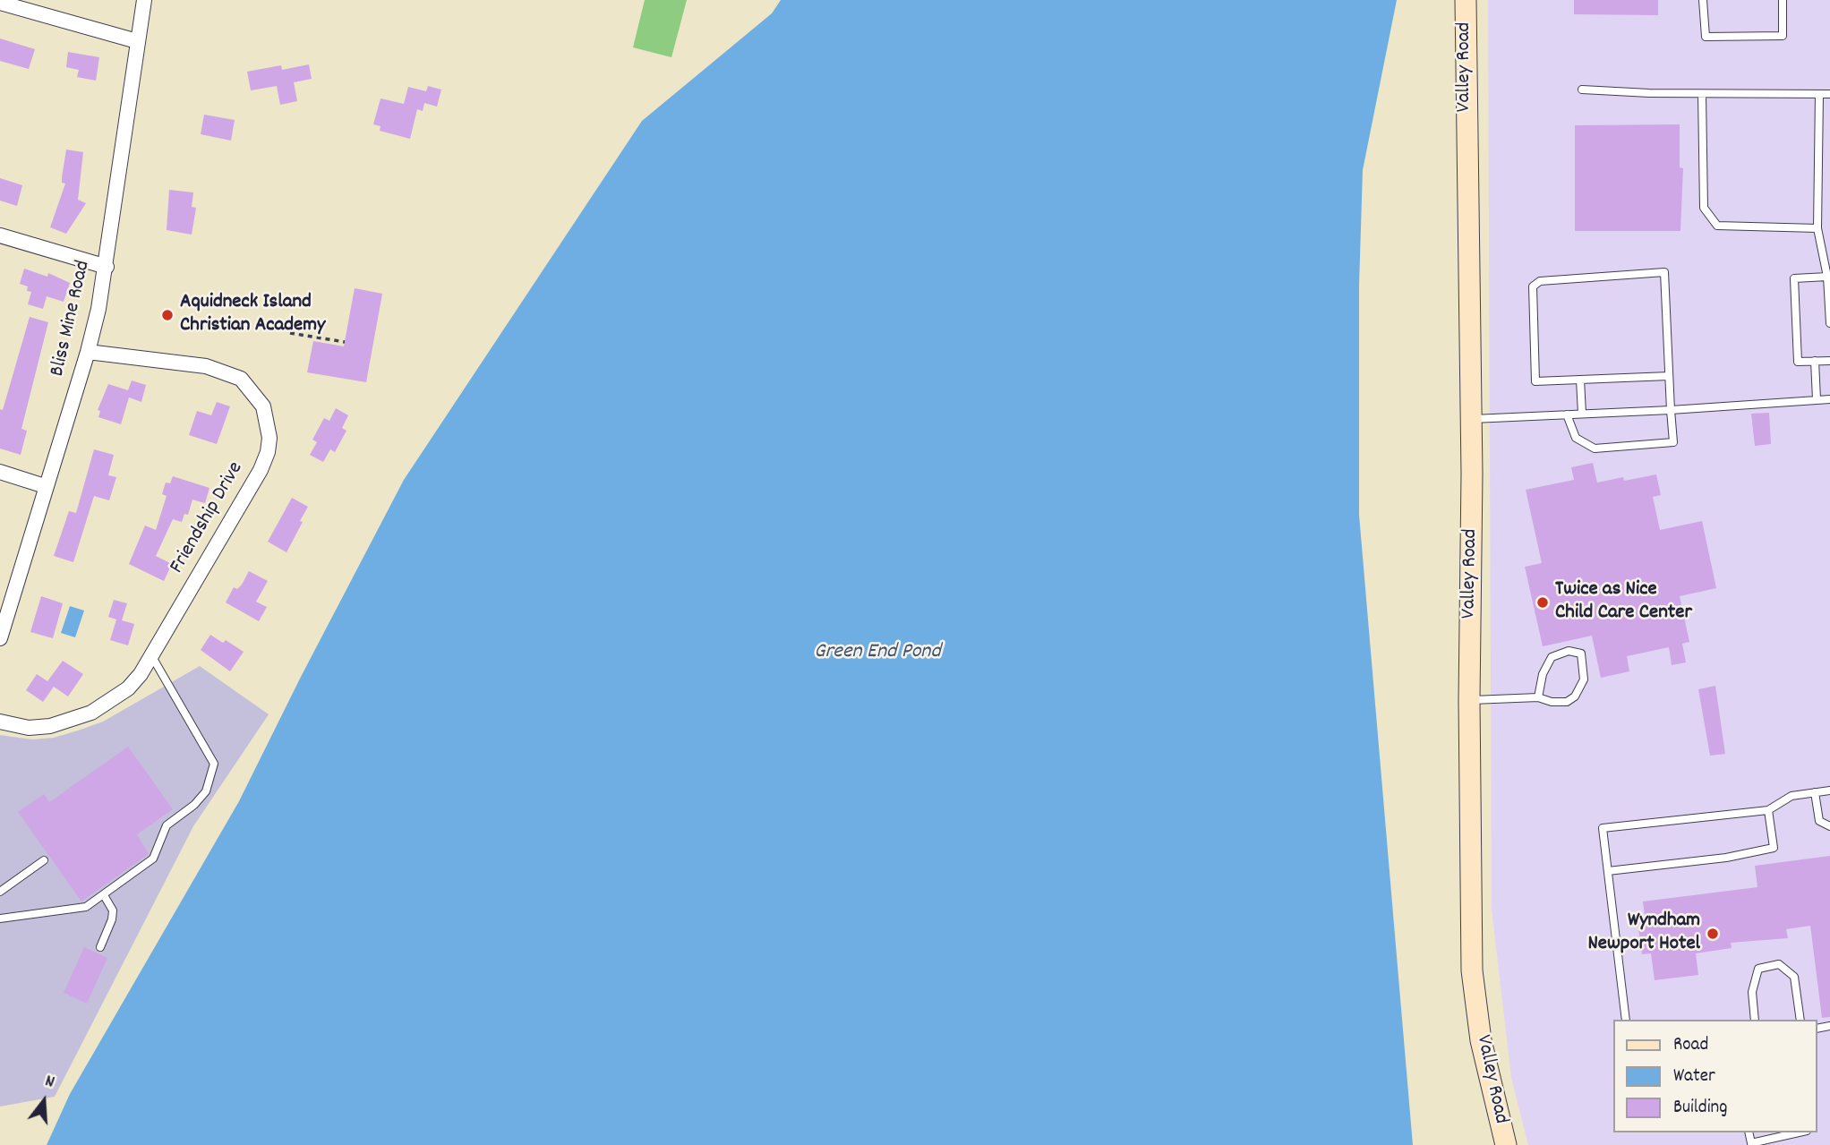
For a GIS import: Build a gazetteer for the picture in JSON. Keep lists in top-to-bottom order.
{
  "streets": {
    "main road": ["Valley Road"],
    "street": ["Bliss Mine Road", "Friendship Drive"]
  },
  "crossings": [
    ["Bliss Mine Road", "Friendship Drive"]
  ],
  "water": ["Green End Pond"],
  "places": ["Aquidneck Island Christian Academy", "Twice as Nice Child Care Center", "Wyndham Newport Hotel"],
  "legend": ["Road", "Water", "Building"],
  "north": "top"
}
